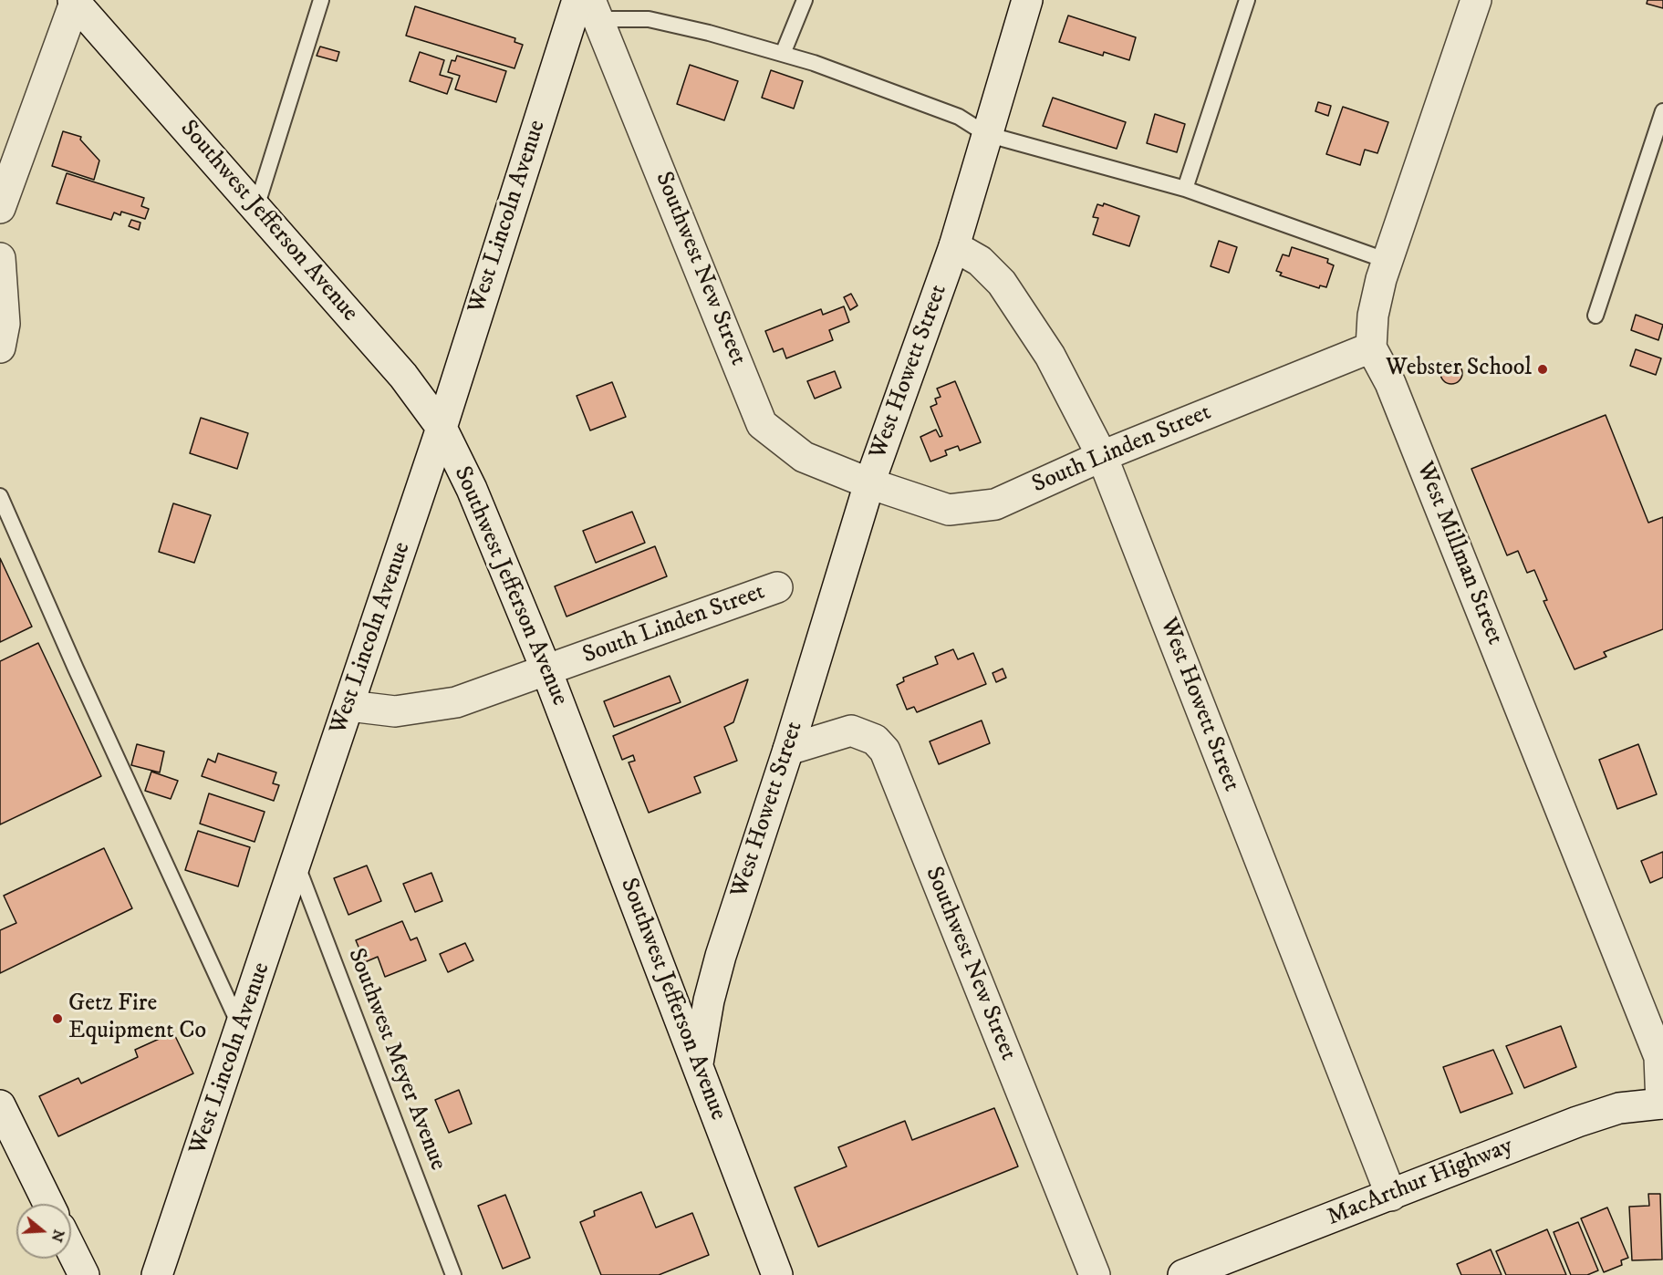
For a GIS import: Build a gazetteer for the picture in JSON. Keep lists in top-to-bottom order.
{
  "streets": {
    "street": [
      "West Lincoln Avenue",
      "Southwest Jefferson Avenue",
      "Southwest New Street",
      "West Howett Street",
      "South Linden Street",
      "West Millman Street",
      "MacArthur Highway"
    ],
    "lane": ["Southwest Meyer Avenue"]
  },
  "crossings": [
    ["West Lincoln Avenue", "Southwest Jefferson Avenue"],
    ["West Lincoln Avenue", "Southwest New Street"],
    ["West Lincoln Avenue", "South Linden Street"],
    ["West Lincoln Avenue", "Southwest Meyer Avenue"],
    ["Southwest Jefferson Avenue", "West Howett Street"],
    ["Southwest Jefferson Avenue", "South Linden Street"],
    ["Southwest New Street", "West Howett Street"],
    ["Southwest New Street", "South Linden Street"],
    ["West Howett Street", "South Linden Street"],
    ["West Howett Street", "MacArthur Highway"],
    ["South Linden Street", "West Millman Street"],
    ["West Millman Street", "MacArthur Highway"]
  ],
  "places": ["Webster School", "Getz Fire Equipment Co"],
  "north": "right"
}
